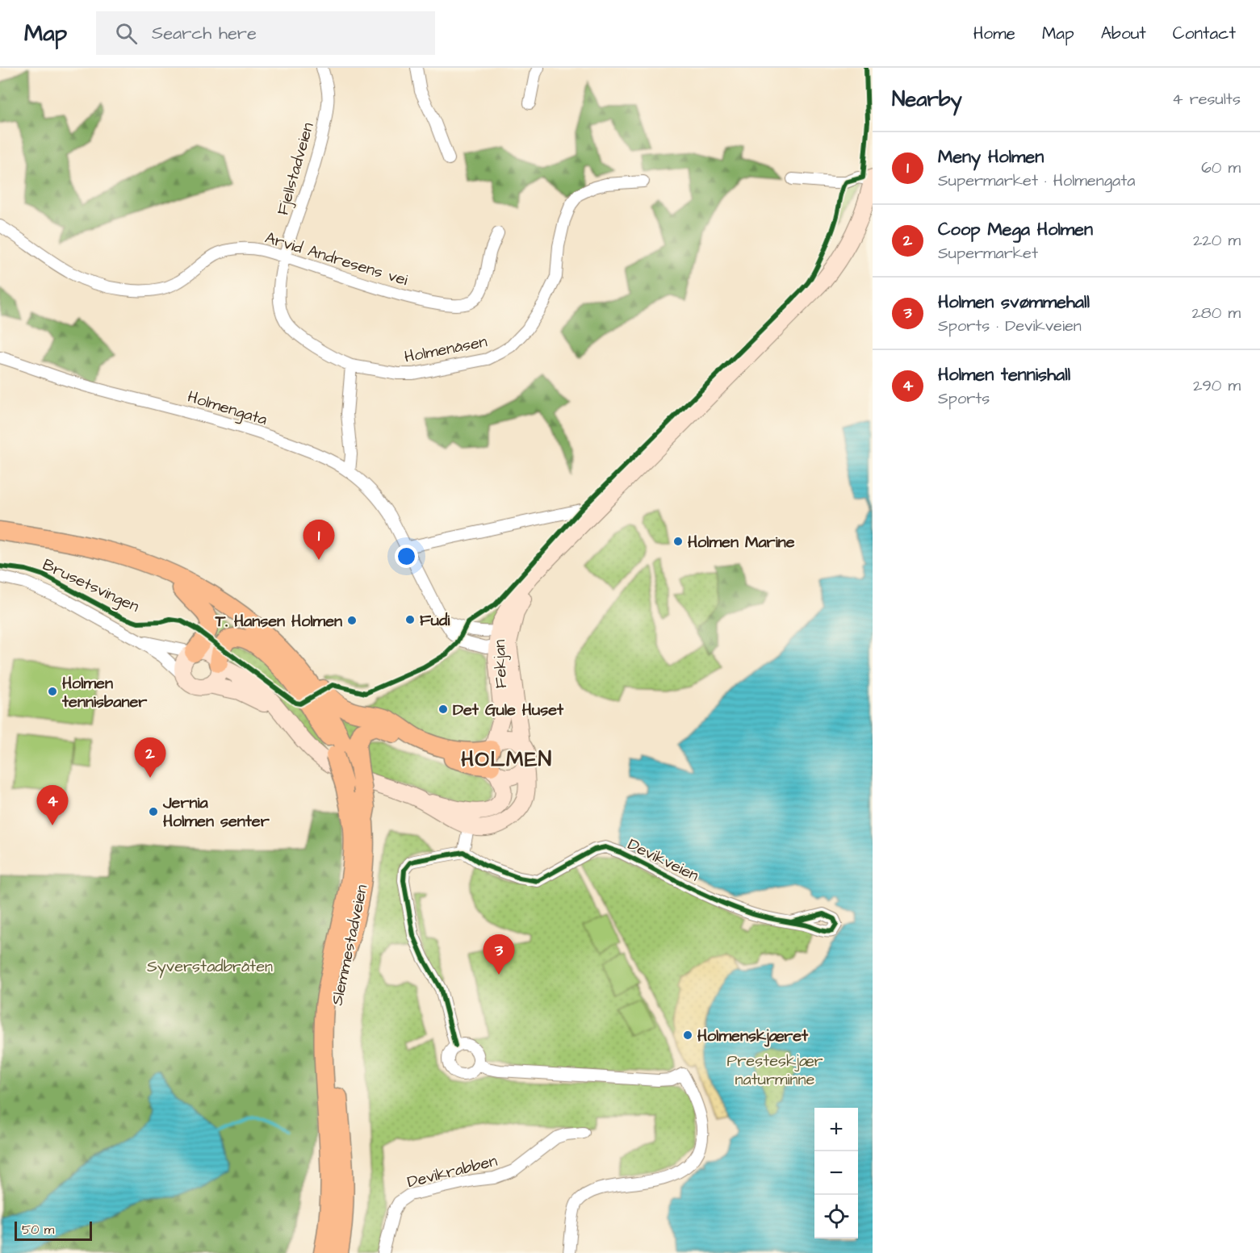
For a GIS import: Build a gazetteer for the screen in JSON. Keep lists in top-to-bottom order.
{
  "streets": {
    "main road": ["Fekjan", "Slemmestadveien"],
    "street": [
      "Fjellstadveien",
      "Arvid Andresens vei",
      "Holmenåsen",
      "Holmengata",
      "Devikveien",
      "Devikrabben"
    ],
    "cycle path": ["Brusetsvingen"]
  },
  "crossings": [
    ["Fjellstadveien", "Arvid Andresens vei"],
    ["Fjellstadveien", "Holmenåsen"],
    ["Holmengata", "Fekjan"]
  ],
  "districts": ["HOLMEN"],
  "parks": ["Syverstadbråten", "Presteskjær naturminne"],
  "places": [
    "Holmen Marine",
    "Fudi",
    "T. Hansen Holmen",
    "Holmen tennisbaner",
    "Det Gule Huset",
    "Jernia Holmen senter",
    "Holmenskjæret"
  ],
  "scale_bar": "50 m",
  "page": {
    "header": "Map",
    "search": "Search here",
    "nav": [
      "Home",
      "Map",
      "About",
      "Contact"
    ],
    "heading": ["Nearby", "4 results"],
    "list": [
      {
        "mark": "1",
        "name": "Meny Holmen",
        "note": "Supermarket · Holmengata",
        "value": "60 m"
      },
      {
        "mark": "2",
        "name": "Coop Mega Holmen",
        "note": "Supermarket",
        "value": "220 m"
      },
      {
        "mark": "3",
        "name": "Holmen svømmehall",
        "note": "Sports · Devikveien",
        "value": "280 m"
      },
      {
        "mark": "4",
        "name": "Holmen tennishall",
        "note": "Sports",
        "value": "290 m"
      }
    ],
    "pins": [
      "1",
      "2",
      "4",
      "3"
    ],
    "map_buttons": ["+", "−"],
    "scale": "50 m"
  }
}
